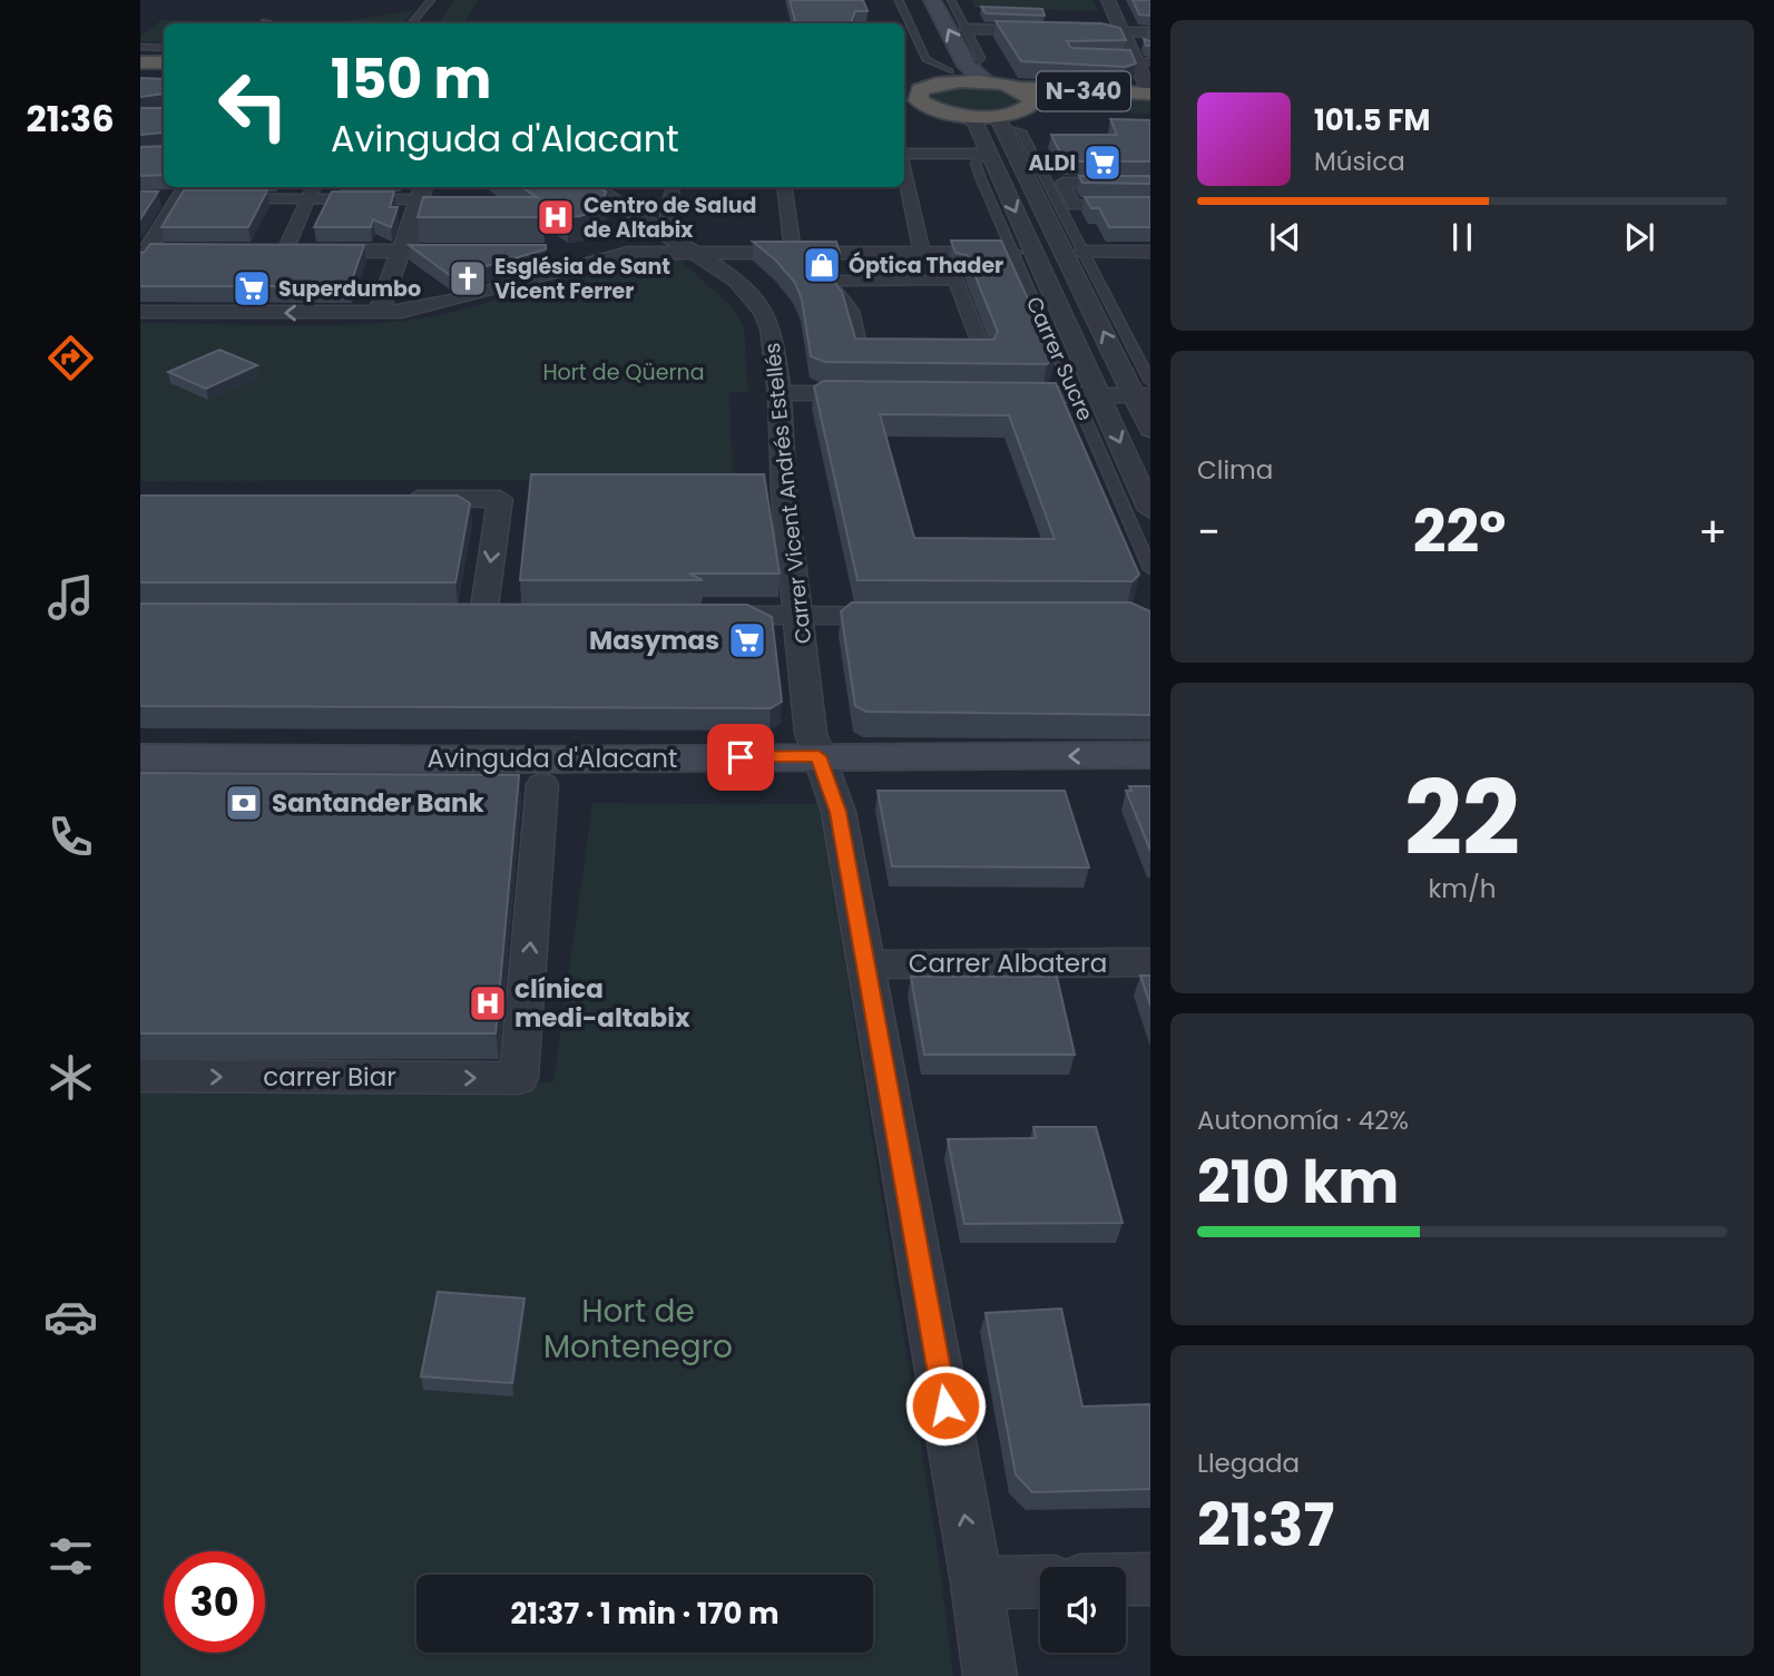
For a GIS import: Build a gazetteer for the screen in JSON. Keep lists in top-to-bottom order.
{
  "streets": {
    "highway": ["N-340"],
    "main road": ["Avinguda d'Alacant"],
    "street": [
      "Carrer Sucre",
      "Carrer Vicent Andrés Estellés",
      "Carrer Albatera",
      "carrer Biar"
    ]
  },
  "crossings": [
    ["N-340", "Carrer Sucre"],
    ["Carrer Vicent Andrés Estellés", "Avinguda d'Alacant"],
    ["Carrer Vicent Andrés Estellés", "Carrer Albatera"],
    ["Avinguda d'Alacant", "carrer Biar"]
  ],
  "one_way": ["Carrer Vicent Andrés Estellés"],
  "parks": ["Hort de Qüerna", "Hort de Montenegro"],
  "places": {
    "supermarket": ["ALDI", "Superdumbo", "Masymas"],
    "hospital": ["Centro de Salud de Altabix", "clínica medi-altabix"],
    "shop": ["Óptica Thader"],
    "church": ["Església de Sant Vicent Ferrer"],
    "bank": ["Santander Bank"]
  },
  "page": {
    "tabs": "21:36",
    "turn": ["150 m", "Avinguda d'Alacant"],
    "song": ["101.5 FM", "Música"],
    "tile": [
      "Clima",
      ["22", "km/h"],
      ["Autonomía · 42%", "210 km"],
      ["Llegada", "21:37"]
    ],
    "heat": ["−", "22°", "+"],
    "limit": "30",
    "trip": "21:37 · 1 min · 170 m"
  }
}
